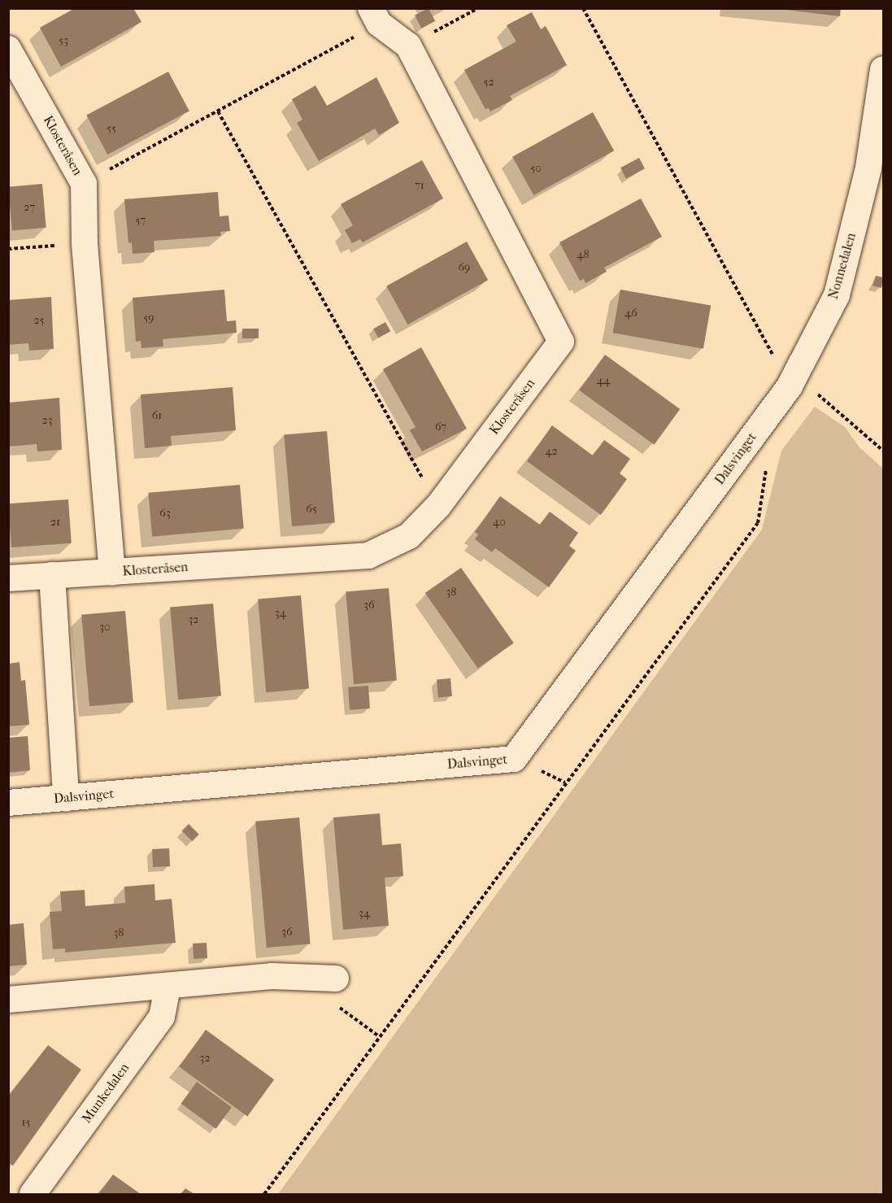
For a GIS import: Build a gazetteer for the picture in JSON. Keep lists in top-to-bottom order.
{
  "streets": {
    "street": [
      "Klosteråsen",
      "Nonnedalen",
      "Dalsvinget",
      "Munkedalen"
    ]
  },
  "crossings": [
    ["Nonnedalen", "Dalsvinget"]
  ],
  "house_numbers": [
    "53",
    "52",
    "55",
    "50",
    "71",
    "27",
    "57",
    "48",
    "69",
    "46",
    "59",
    "25",
    "44",
    "61",
    "23",
    "67",
    "42",
    "65",
    "63",
    "21",
    "40",
    "38",
    "36",
    "34",
    "32",
    "30",
    "34",
    "36",
    "38",
    "32",
    "15"
  ]
}
